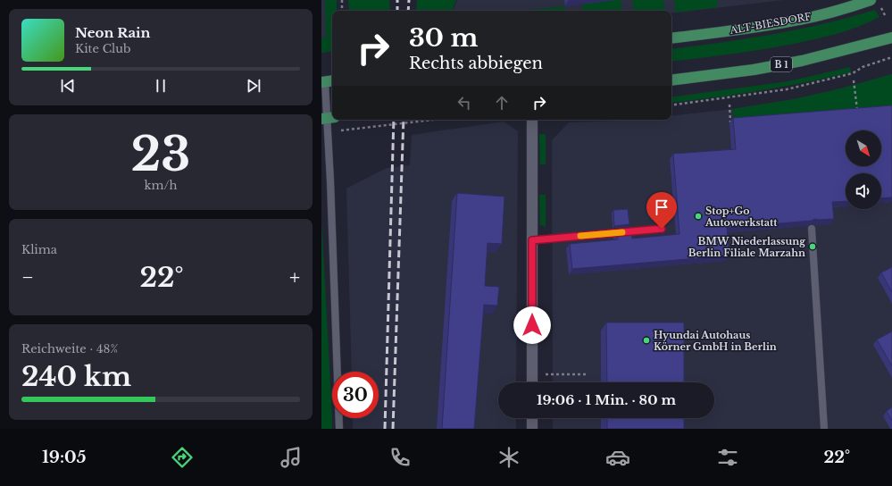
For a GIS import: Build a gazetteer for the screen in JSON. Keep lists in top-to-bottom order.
{
  "streets": {
    "main road": ["ALT-BIESDORF", "B 1"]
  },
  "places": ["Stop+Go Autowerkstatt", "BMW Niederlassung Berlin Filiale Marzahn", "Hyundai Autohaus Körner GmbH in Berlin"],
  "north": "bottom right",
  "page": {
    "turn": ["30 m", "Rechts abbiegen"],
    "song": ["Neon Rain", "Kite Club"],
    "tile": [
      ["23", "km/h"],
      "Klima",
      ["Reichweite · 48%", "240 km"]
    ],
    "heat": ["−", "22°", "+"],
    "limit": "30",
    "trip": "19:06 · 1 Min. · 80 m",
    "tabs": ["19:05", "22°"]
  }
}
